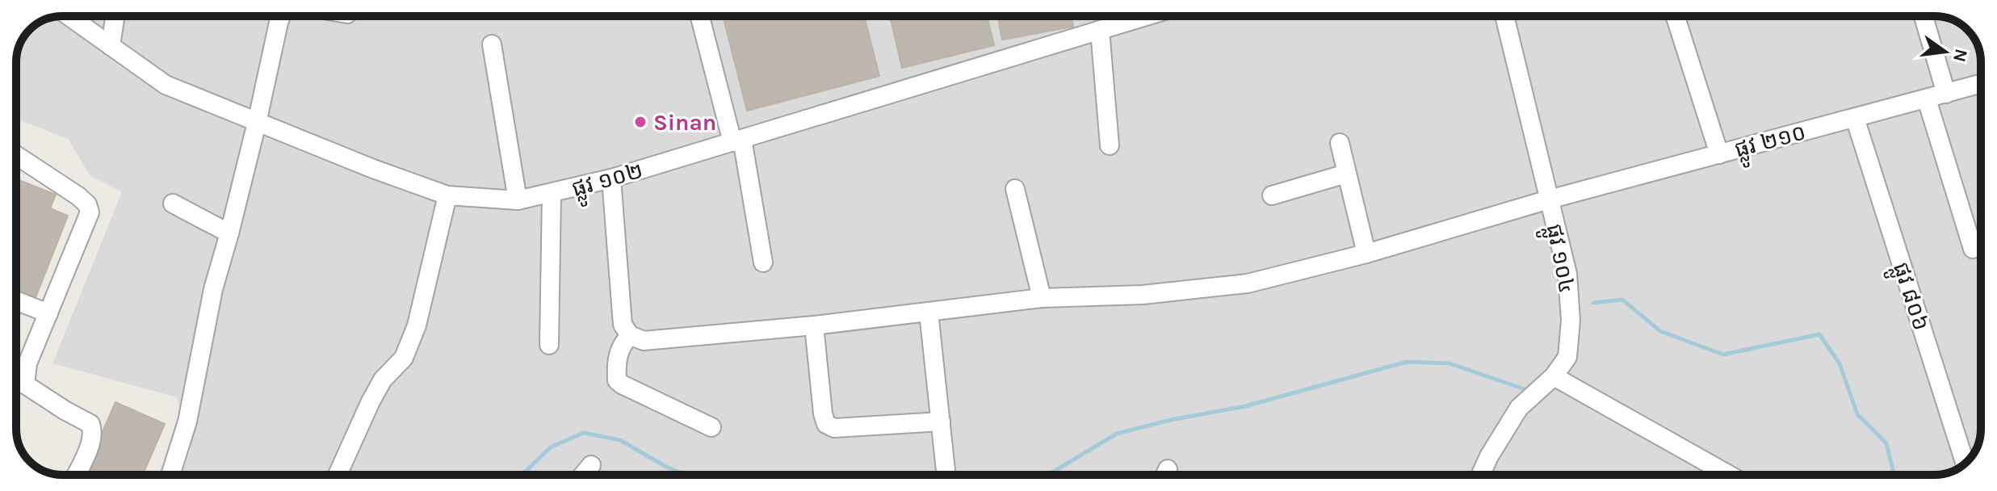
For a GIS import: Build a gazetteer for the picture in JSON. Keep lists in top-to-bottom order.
{
  "streets": {
    "street": [
      "ផ្លូវ ២១០",
      "ផ្លូវ ១០២",
      "ផ្លូវ ១០៤",
      "ផ្លូវ ៨០៦"
    ]
  },
  "crossings": [
    ["ផ្លូវ ២១០", "ផ្លូវ ១០៤"],
    ["ផ្លូវ ២១០", "ផ្លូវ ៨០៦"]
  ],
  "places": ["Sinan"],
  "north": "right"
}
